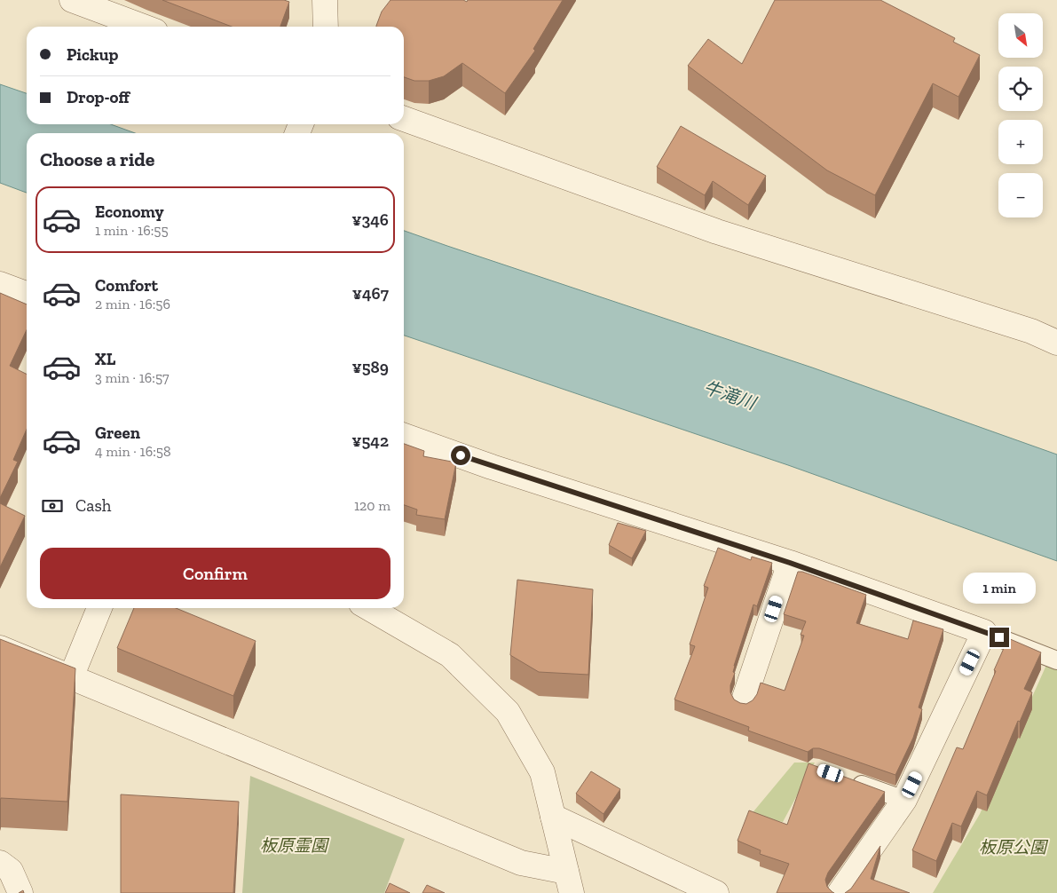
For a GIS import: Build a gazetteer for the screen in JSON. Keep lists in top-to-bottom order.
{
  "water": ["牛滝川"],
  "parks": ["板原霊園", "板原公園"],
  "north": "bottom right",
  "page": {
    "map_buttons": ["+", "−"],
    "banner": ["Pickup", "Drop-off"],
    "heading": "Choose a ride",
    "list": [
      {
        "name": "Economy",
        "note": "1 min · 16:55",
        "value": "¥346"
      },
      {
        "name": "Comfort",
        "note": "2 min · 16:56",
        "value": "¥467"
      },
      {
        "name": "XL",
        "note": "3 min · 16:57",
        "value": "¥589"
      },
      {
        "name": "Green",
        "note": "4 min · 16:58",
        "value": "¥542"
      }
    ],
    "pay": ["Cash", "120 m"],
    "buttons": "Confirm",
    "bubble": "1 min"
  }
}
